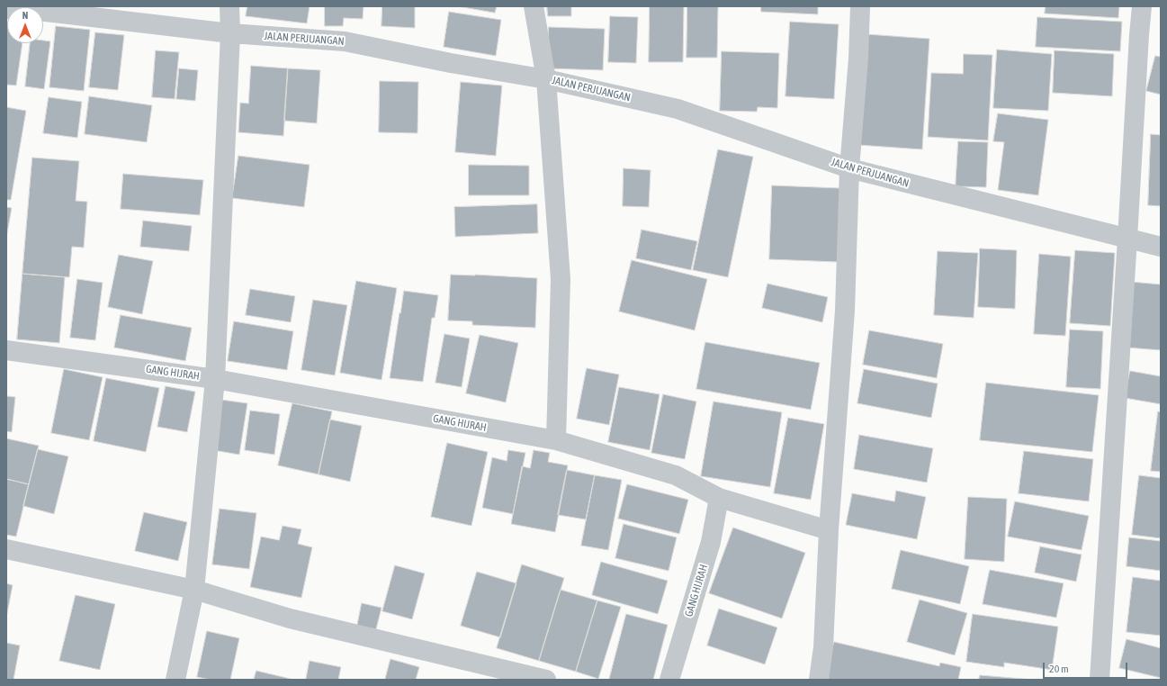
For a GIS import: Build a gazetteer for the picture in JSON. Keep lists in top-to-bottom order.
{
  "streets": {
    "street": ["JALAN PERJUANGAN", "GANG HIJRAH"]
  },
  "scale_bar": "20 m",
  "north": "top"
}
